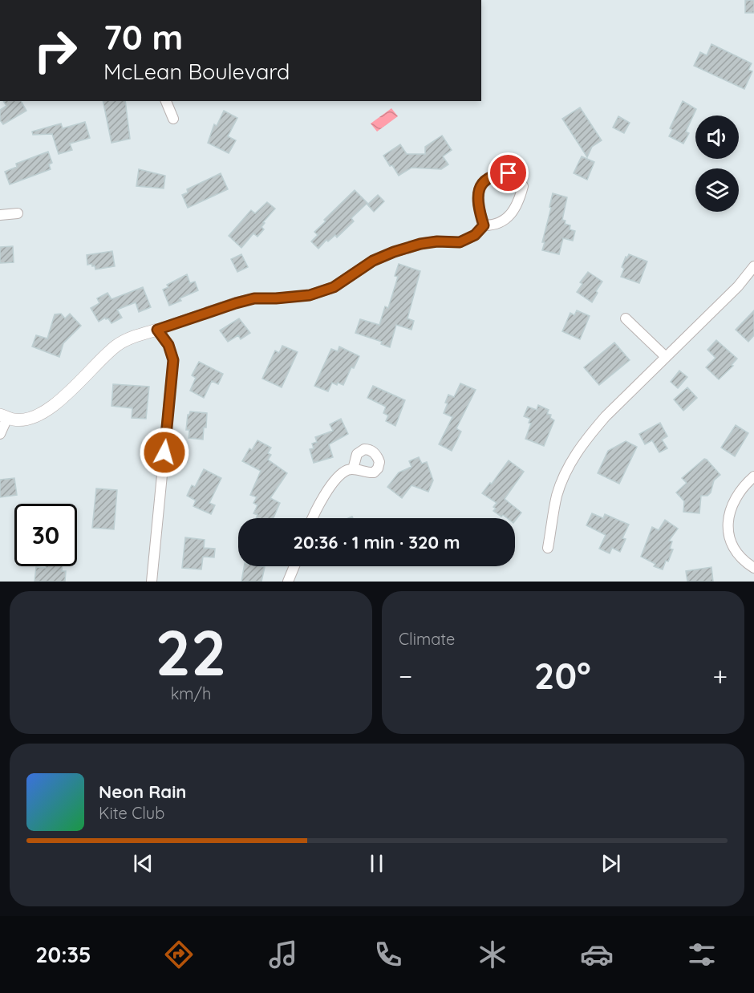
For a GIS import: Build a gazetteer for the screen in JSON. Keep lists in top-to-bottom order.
{
  "page": {
    "turn": ["70 m", "McLean Boulevard"],
    "limit": "30",
    "trip": "20:36 · 1 min · 320 m",
    "tile": [
      ["22", "km/h"],
      "Climate"
    ],
    "heat": ["−", "20°", "+"],
    "song": ["Neon Rain", "Kite Club"],
    "tabs": "20:35"
  }
}
